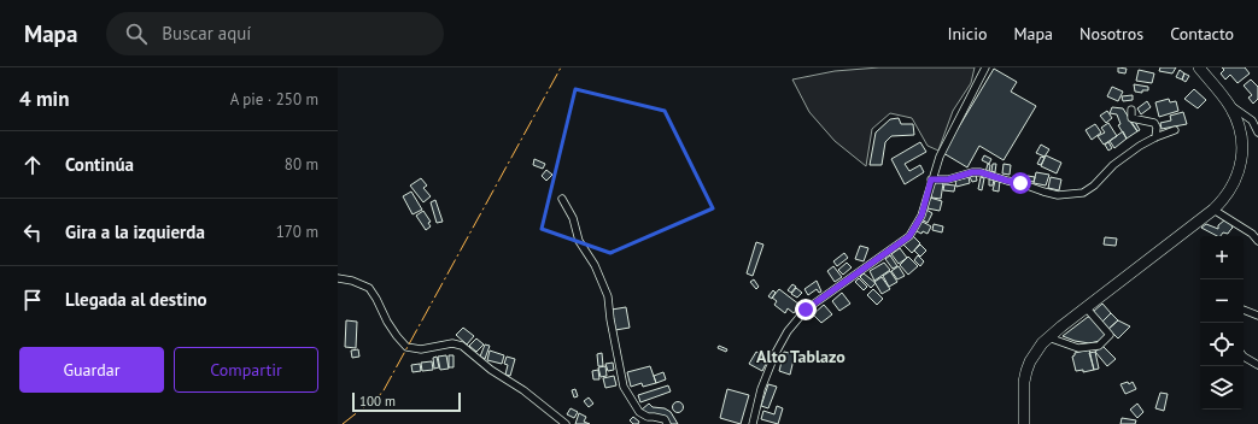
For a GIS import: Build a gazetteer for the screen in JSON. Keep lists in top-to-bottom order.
{
  "districts": ["Alto Tablazo"],
  "scale_bar": "100 m",
  "page": {
    "header": "Mapa",
    "search": "Buscar aquí",
    "nav": [
      "Inicio",
      "Mapa",
      "Nosotros",
      "Contacto"
    ],
    "heading": ["4 min", "A pie · 250 m"],
    "list": [
      ["Continúa", "80 m"],
      ["Gira a la izquierda", "170 m"],
      "Llegada al destino"
    ],
    "map_buttons": ["+", "−"],
    "buttons": ["Guardar", "Compartir"],
    "scale": "100 m"
  }
}
